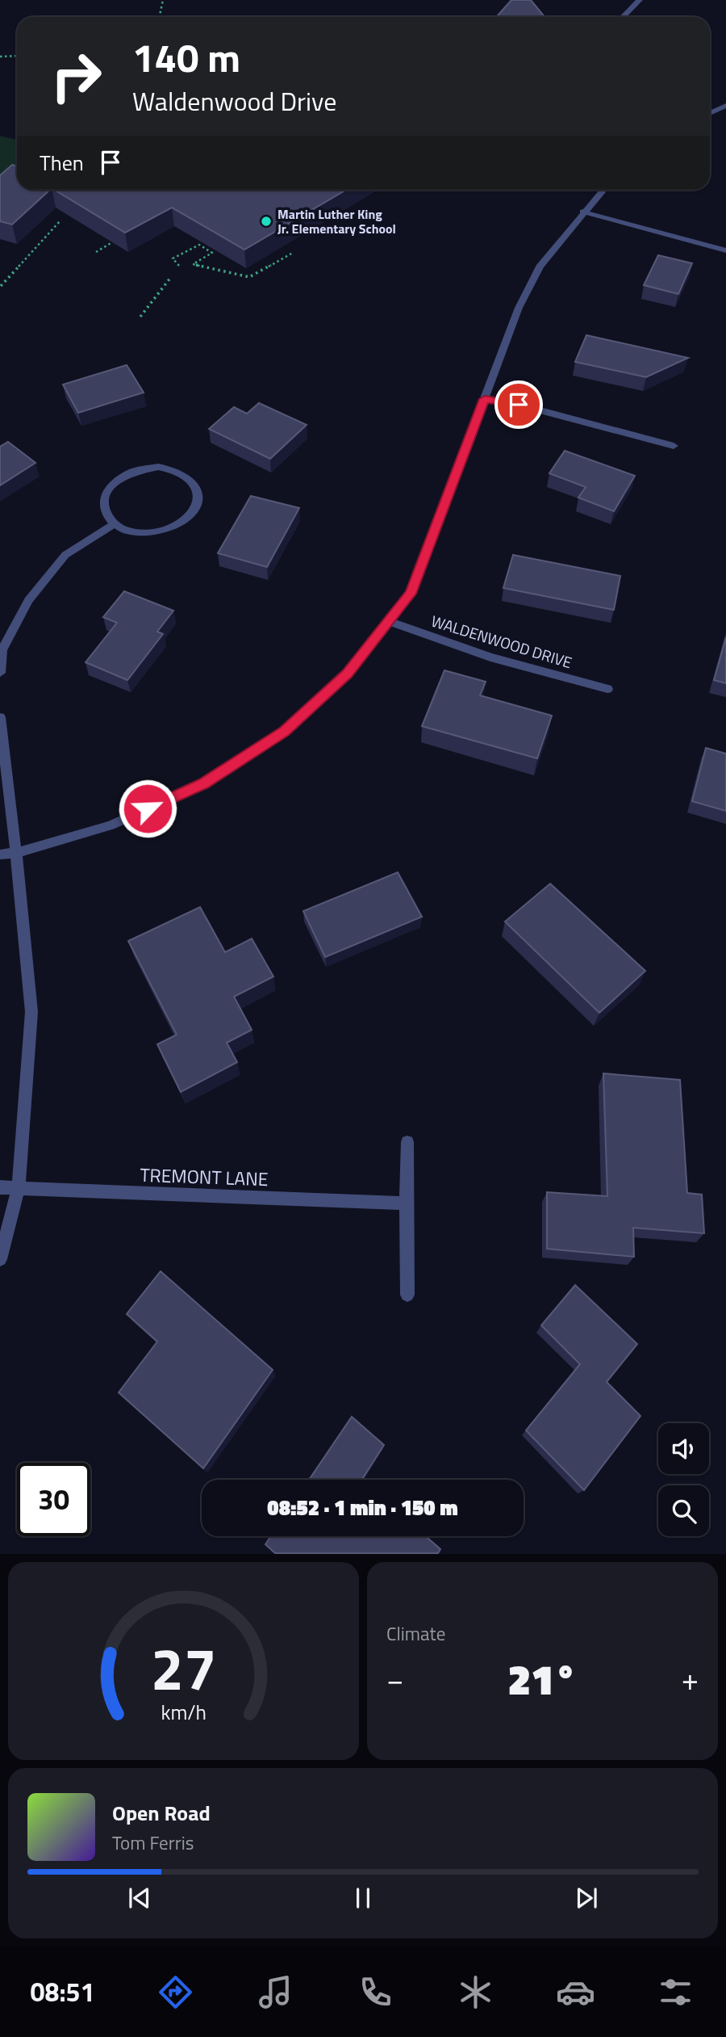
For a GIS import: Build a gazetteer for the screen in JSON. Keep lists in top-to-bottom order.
{
  "streets": {
    "street": ["WALDENWOOD DRIVE", "TREMONT LANE"]
  },
  "places": ["Martin Luther King Jr. Elementary School"],
  "page": {
    "turn": ["140 m", "Waldenwood Drive"],
    "then": "Then",
    "limit": "30",
    "trip": "08:52 · 1 min · 150 m",
    "tile": "Climate",
    "heat": ["−", "21°", "+"],
    "song": ["Open Road", "Tom Ferris"],
    "tabs": "08:51",
    "gauge": ["27", "km/h"]
  }
}
